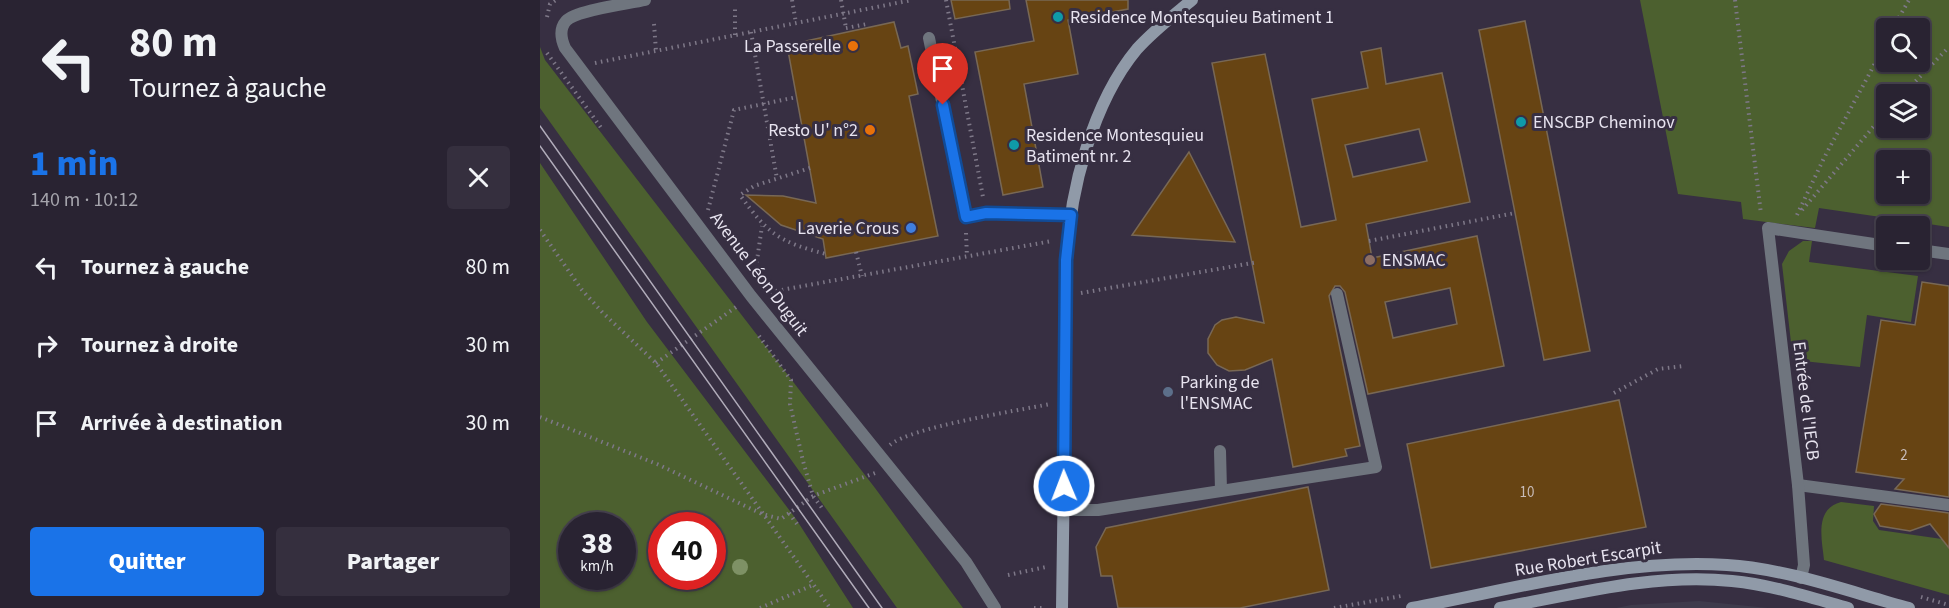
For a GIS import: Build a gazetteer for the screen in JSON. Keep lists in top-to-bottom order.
{
  "streets": {
    "street": ["Avenue Léon Duguit", "Entrée de l'IECB", "Rue Robert Escarpit"]
  },
  "crossings": [
    ["Entrée de l'IECB", "Rue Robert Escarpit"]
  ],
  "places": [
    "Residence Montesquieu Batiment 1",
    "La Passerelle",
    "ENSCBP Cheminov",
    "Resto U' n°2",
    "Residence Montesquieu Batiment nr. 2",
    "Laverie Crous",
    "ENSMAC",
    "Parking de l'ENSMAC"
  ],
  "house_numbers": ["2", "10"],
  "page": {
    "turn": ["80 m", "Tournez à gauche"],
    "map_buttons": ["+", "−"],
    "heading": ["1 min", "140 m · 10:12"],
    "list": [
      {
        "name": "Tournez à gauche",
        "value": "80 m"
      },
      {
        "name": "Tournez à droite",
        "value": "30 m"
      },
      {
        "name": "Arrivée à destination",
        "value": "30 m"
      }
    ],
    "speed": "38 km/h",
    "limit": "40",
    "buttons": ["Quitter", "Partager"]
  }
}
